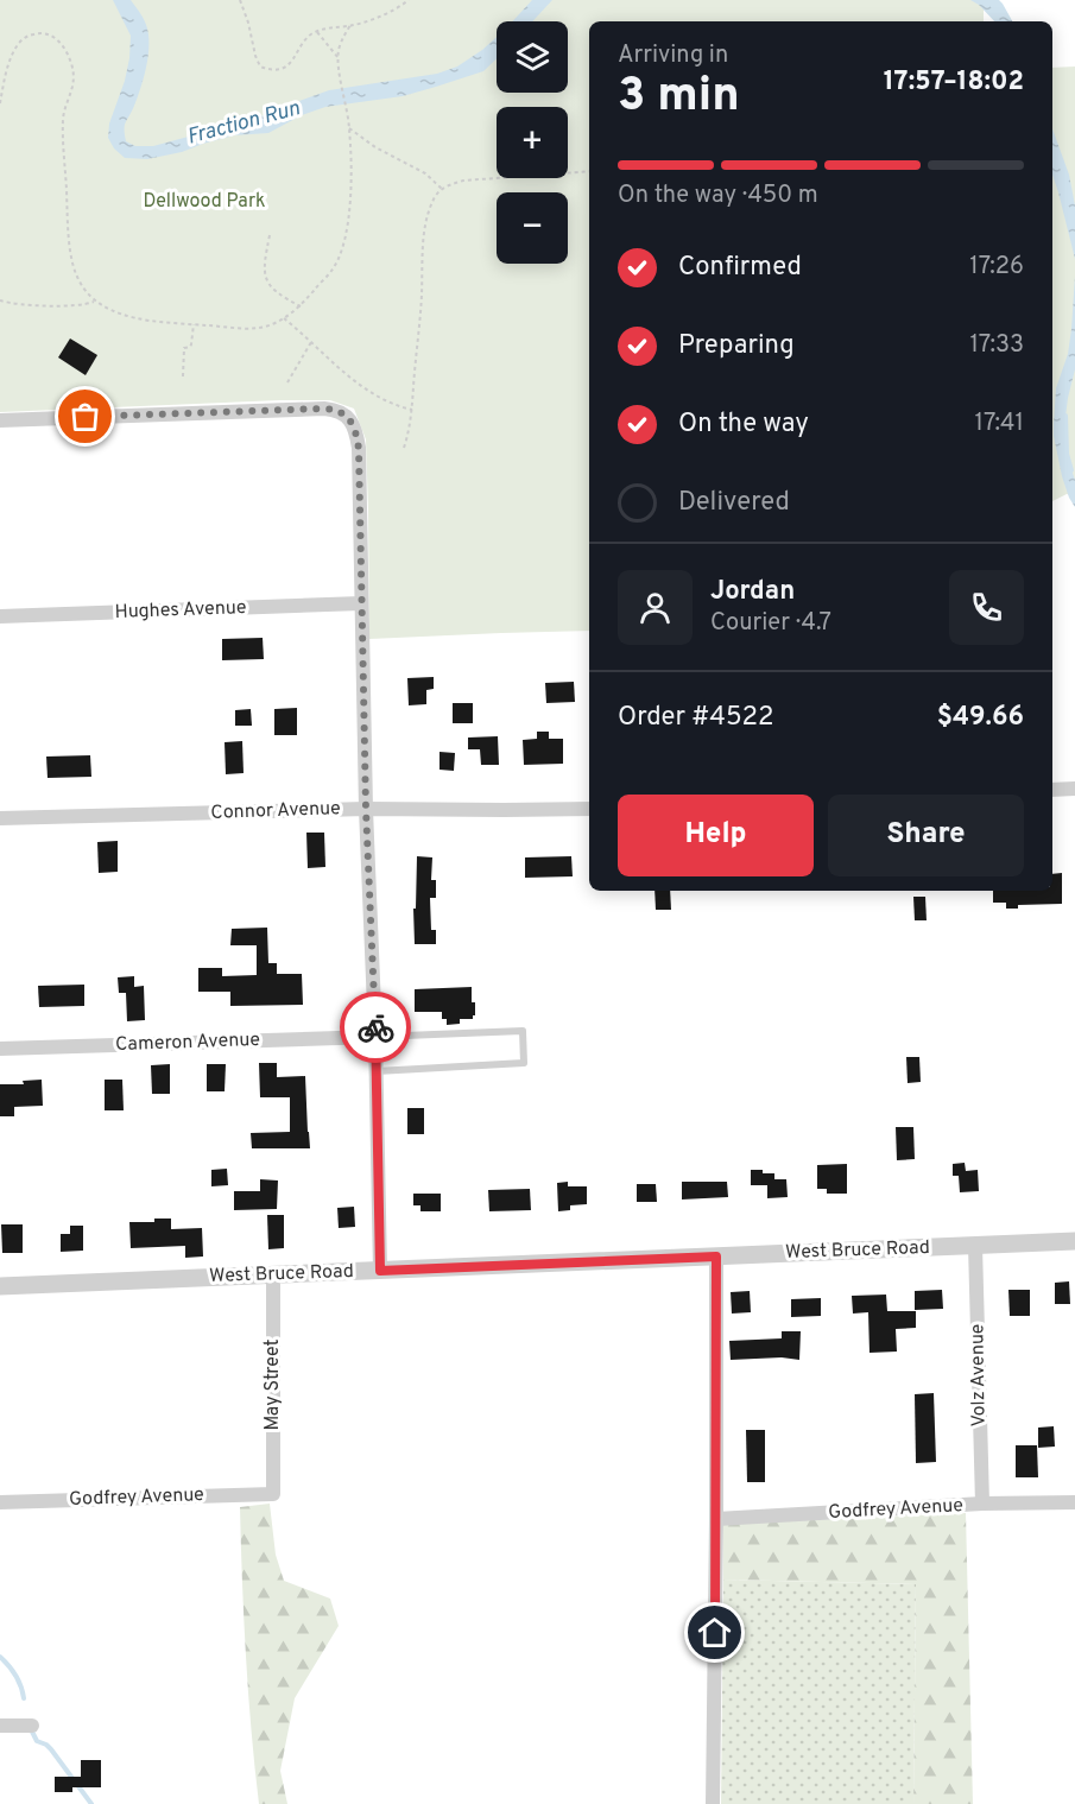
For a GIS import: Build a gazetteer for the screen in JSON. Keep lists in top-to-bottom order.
{
  "streets": {
    "street": [
      "Hughes Avenue",
      "Connor Avenue",
      "Cameron Avenue",
      "West Bruce Road",
      "Volz Avenue",
      "May Street",
      "Godfrey Avenue"
    ]
  },
  "crossings": [
    ["West Bruce Road", "Volz Avenue"],
    ["West Bruce Road", "May Street"],
    ["Volz Avenue", "Godfrey Avenue"],
    ["May Street", "Godfrey Avenue"]
  ],
  "water": ["Fraction Run"],
  "parks": ["Dellwood Park"],
  "page": {
    "map_buttons": ["+", "−"],
    "heading": ["3 min", "Arriving in", "17:57–18:02"],
    "panel": [
      "Jordan",
      "Courier · 4.7",
      "Order #4522",
      "$49.66"
    ],
    "bar": "On the way · 450 m",
    "list": [
      ["Confirmed", "17:26"],
      ["Preparing", "17:33"],
      ["On the way", "17:41"],
      "Delivered"
    ],
    "buttons": ["Help", "Share"]
  }
}
